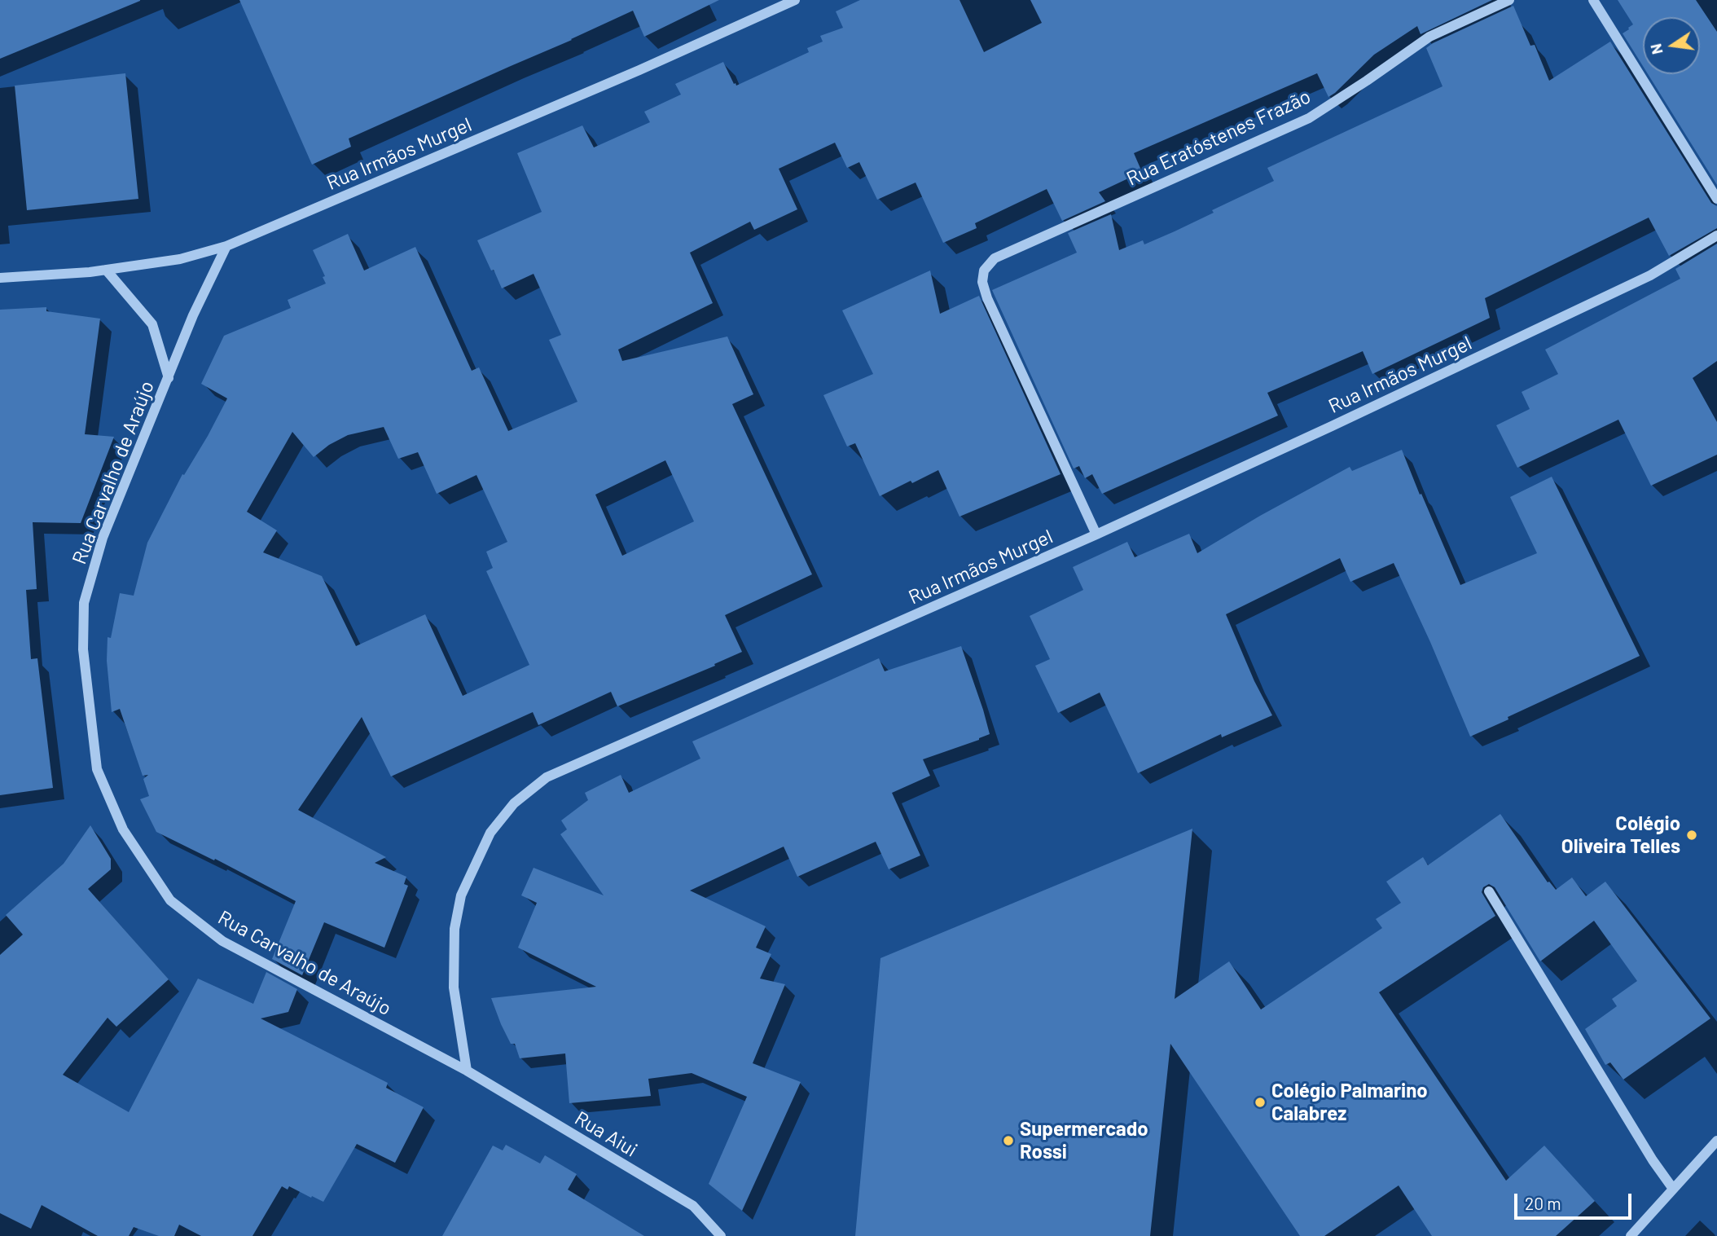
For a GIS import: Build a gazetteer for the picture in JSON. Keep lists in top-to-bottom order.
{
  "streets": {
    "street": [
      "Rua Eratóstenes Frazão",
      "Rua Irmãos Murgel",
      "Rua Carvalho de Araújo",
      "Rua Aiui"
    ]
  },
  "crossings": [
    ["Rua Eratóstenes Frazão", "Rua Irmãos Murgel"],
    ["Rua Irmãos Murgel", "Rua Carvalho de Araújo"],
    ["Rua Irmãos Murgel", "Rua Aiui"],
    ["Rua Carvalho de Araújo", "Rua Aiui"]
  ],
  "places": ["Colégio Oliveira Telles", "Colégio Palmarino Calabrez", "Supermercado Rossi"],
  "scale_bar": "20 m",
  "north": "left"
}
